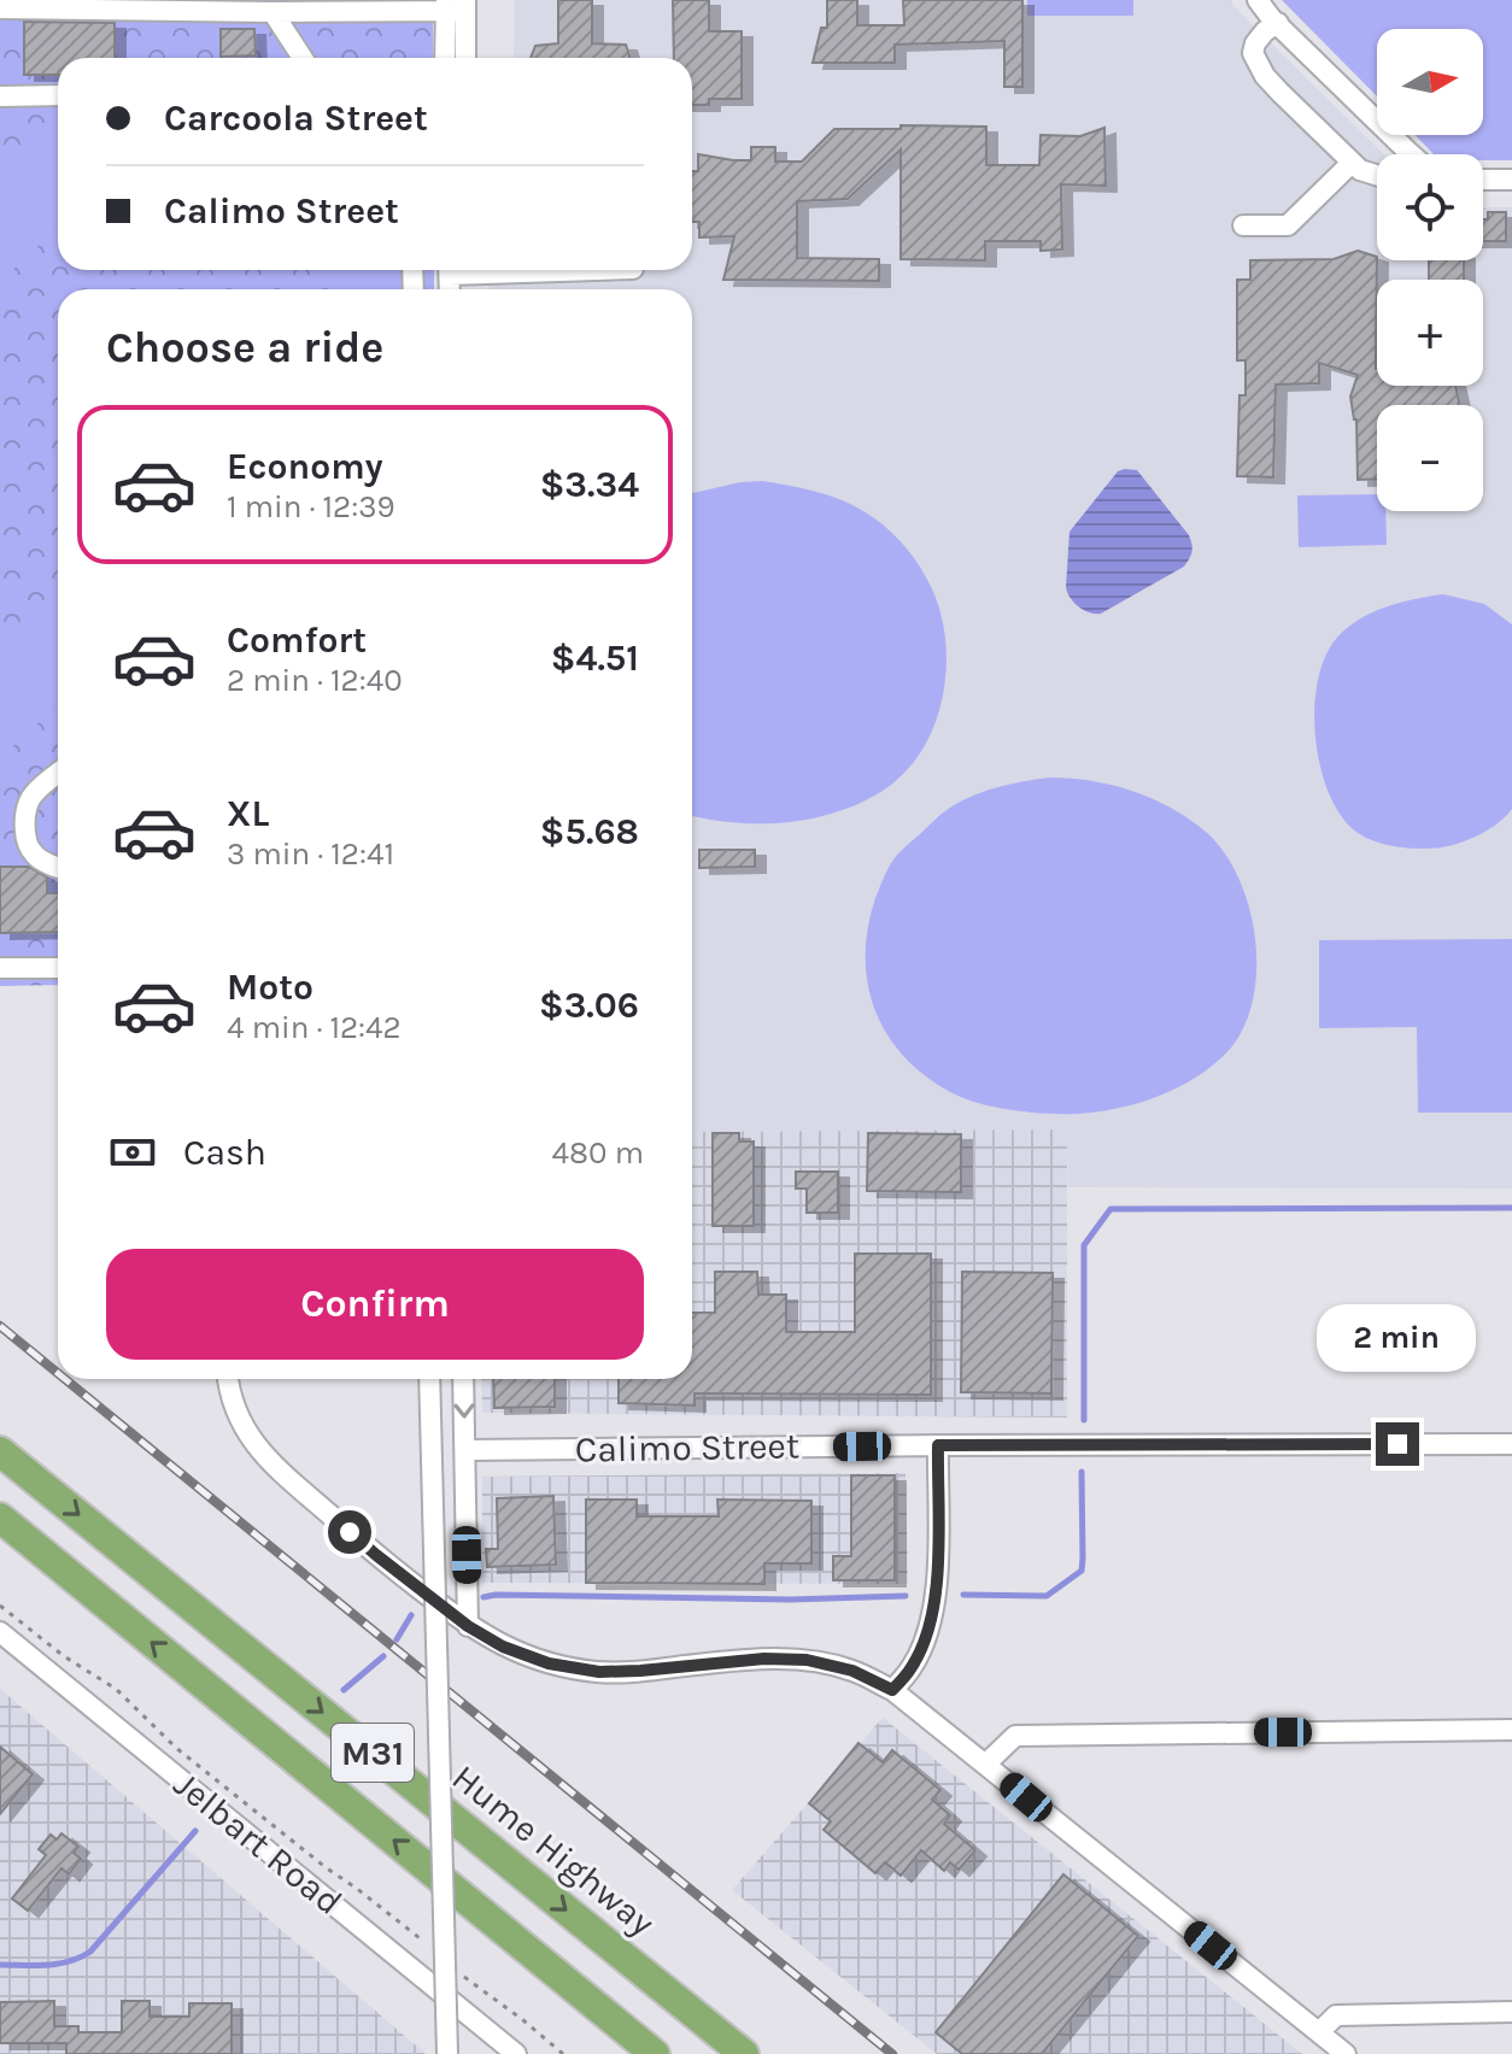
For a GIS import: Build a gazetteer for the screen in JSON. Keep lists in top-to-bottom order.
{
  "streets": {
    "highway": ["M31", "Hume Highway"],
    "street": ["Calimo Street", "Jelbart Road"]
  },
  "north": "right",
  "page": {
    "map_buttons": ["+", "−"],
    "banner": ["Carcoola Street", "Calimo Street"],
    "heading": "Choose a ride",
    "list": [
      {
        "name": "Economy",
        "note": "1 min · 12:39",
        "value": "$3.34"
      },
      {
        "name": "Comfort",
        "note": "2 min · 12:40",
        "value": "$4.51"
      },
      {
        "name": "XL",
        "note": "3 min · 12:41",
        "value": "$5.68"
      },
      {
        "name": "Moto",
        "note": "4 min · 12:42",
        "value": "$3.06"
      }
    ],
    "pay": ["Cash", "480 m"],
    "buttons": "Confirm",
    "bubble": "2 min"
  }
}
